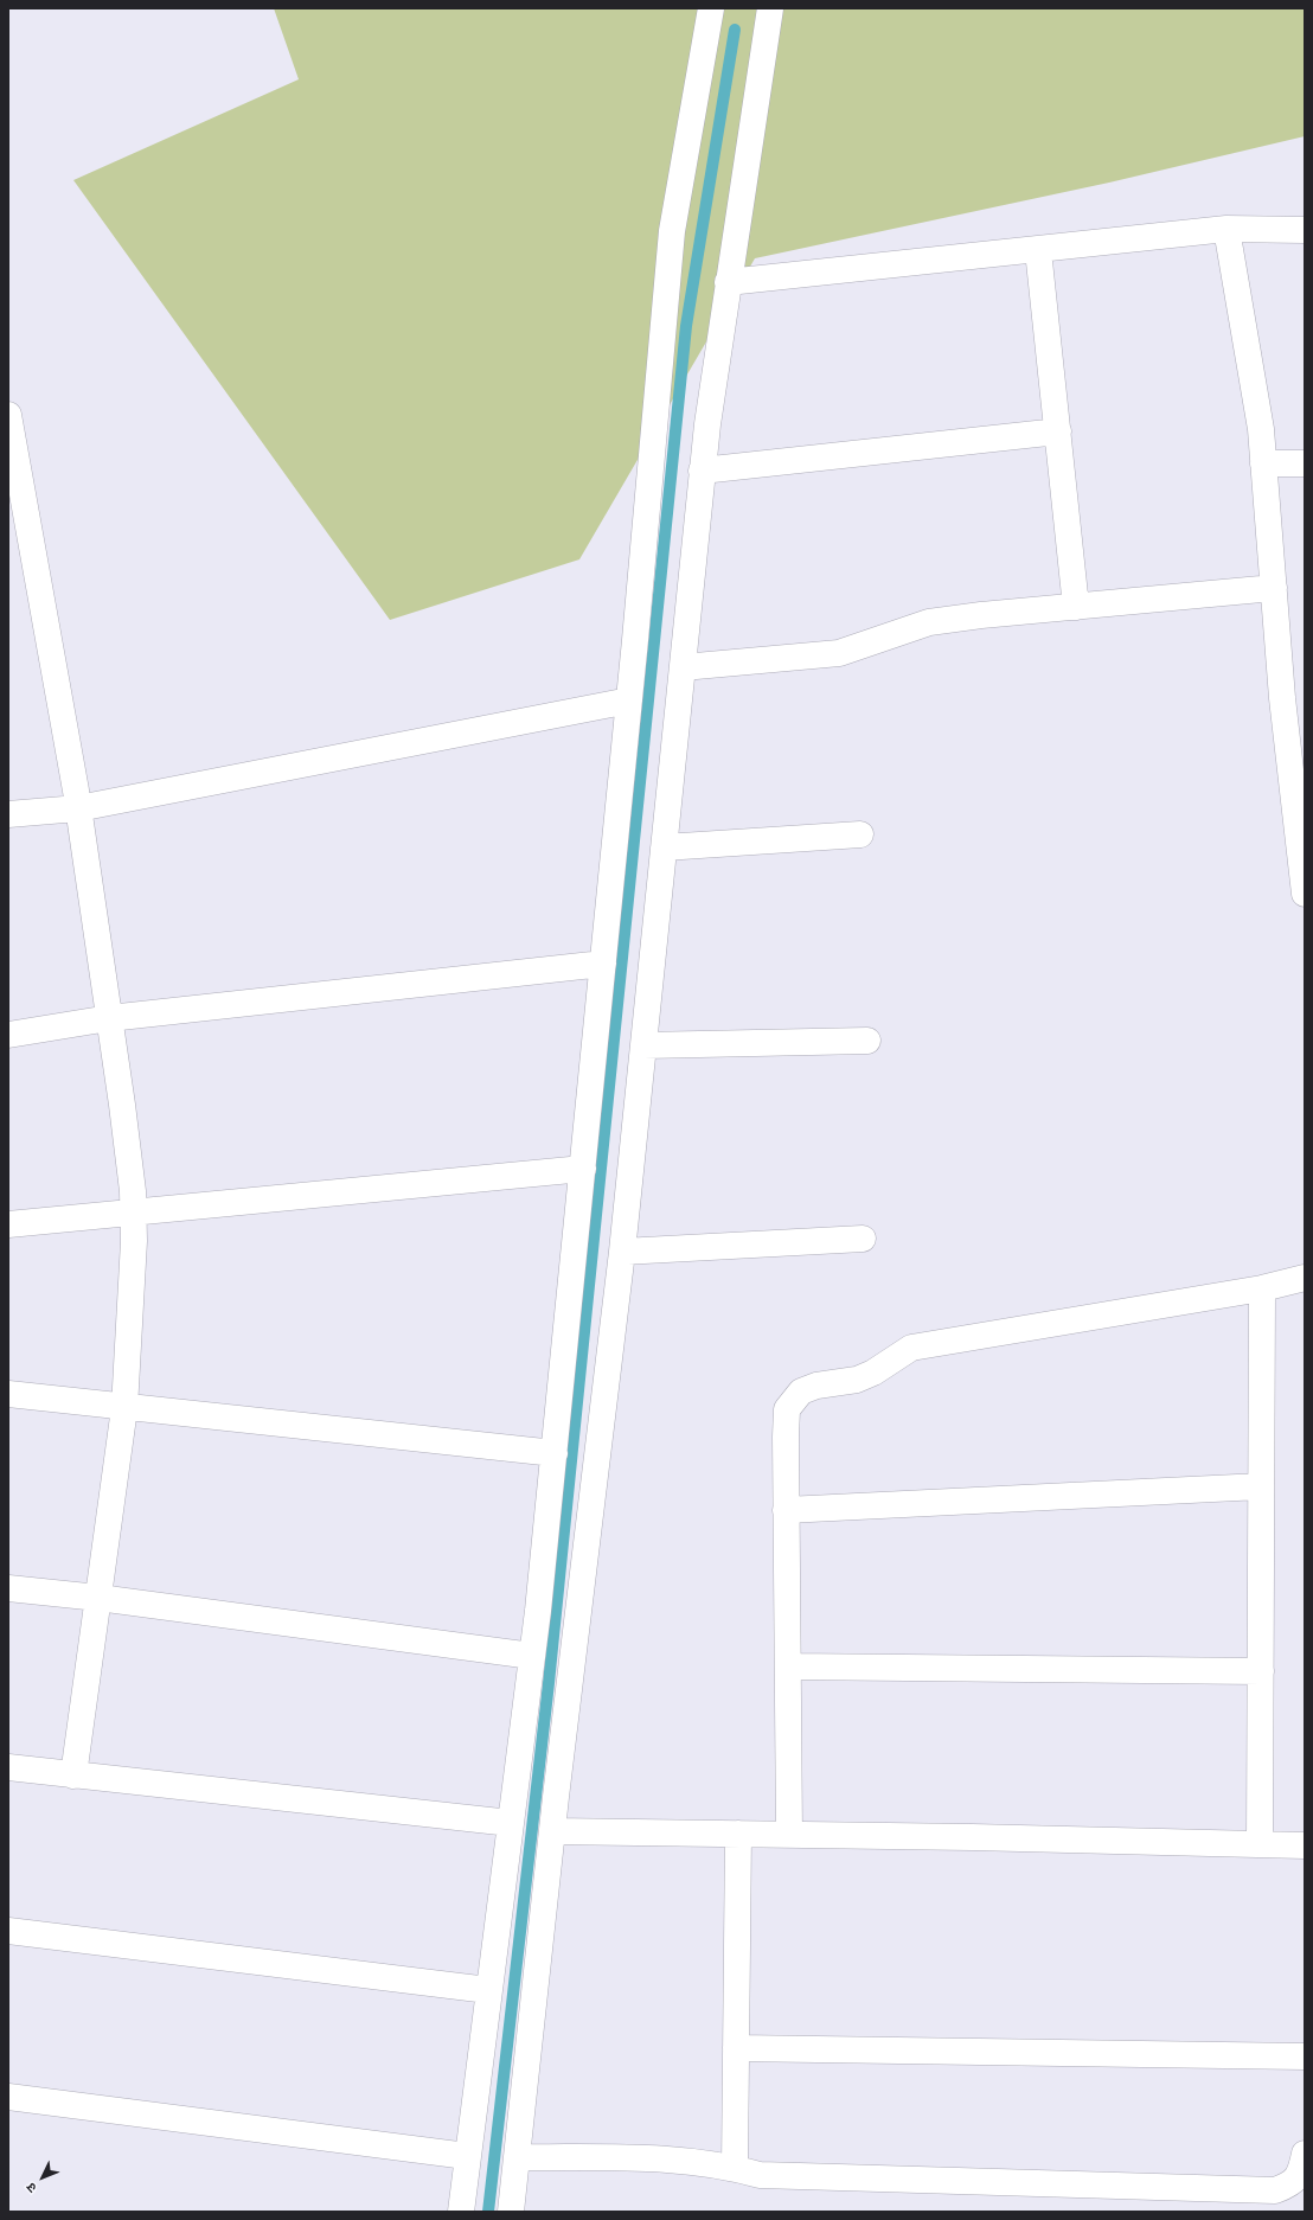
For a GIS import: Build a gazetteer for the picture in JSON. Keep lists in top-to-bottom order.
{
  "north": "bottom left"
}
